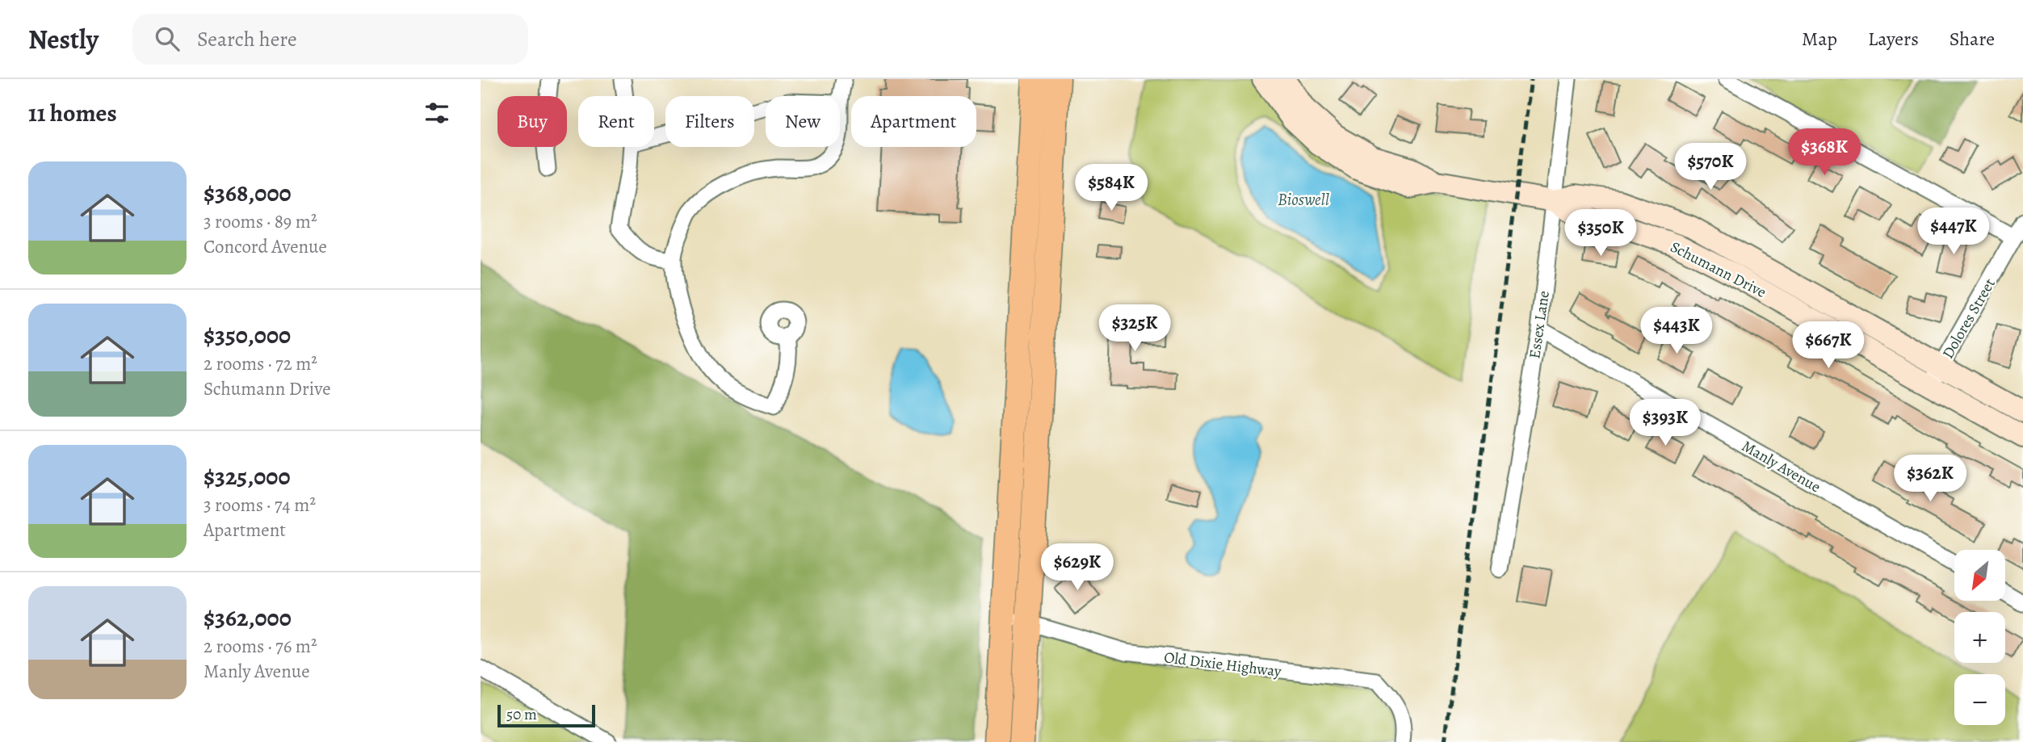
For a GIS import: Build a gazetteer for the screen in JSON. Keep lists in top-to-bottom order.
{
  "streets": {
    "street": [
      "Schumann Drive",
      "Dolores Street",
      "Essex Lane",
      "Manly Avenue",
      "Old Dixie Highway"
    ]
  },
  "crossings": [
    ["Schumann Drive", "Dolores Street"],
    ["Schumann Drive", "Essex Lane"],
    ["Essex Lane", "Manly Avenue"]
  ],
  "water": ["Bioswell"],
  "scale_bar": "50 m",
  "north": "bottom left",
  "page": {
    "header": "Nestly",
    "search": "Search here",
    "nav": ["Map", "Layers", "Share"],
    "heading": "11 homes",
    "chip": [
      "Buy",
      "Rent",
      "Filters",
      "New",
      "Apartment"
    ],
    "price": [
      "$368K",
      "$570K",
      "$584K",
      "$447K",
      "$350K",
      "$325K",
      "$443K",
      "$667K",
      "$393K",
      "$362K",
      "$629K"
    ],
    "list": [
      {
        "name": "$368,000",
        "note": "3 rooms · 89 m² · Concord Avenue"
      },
      {
        "name": "$350,000",
        "note": "2 rooms · 72 m² · Schumann Drive"
      },
      {
        "name": "$325,000",
        "note": "3 rooms · 74 m² · Apartment"
      },
      {
        "name": "$362,000",
        "note": "2 rooms · 76 m² · Manly Avenue"
      }
    ],
    "map_buttons": ["+", "−"],
    "scale": "50 m"
  }
}
